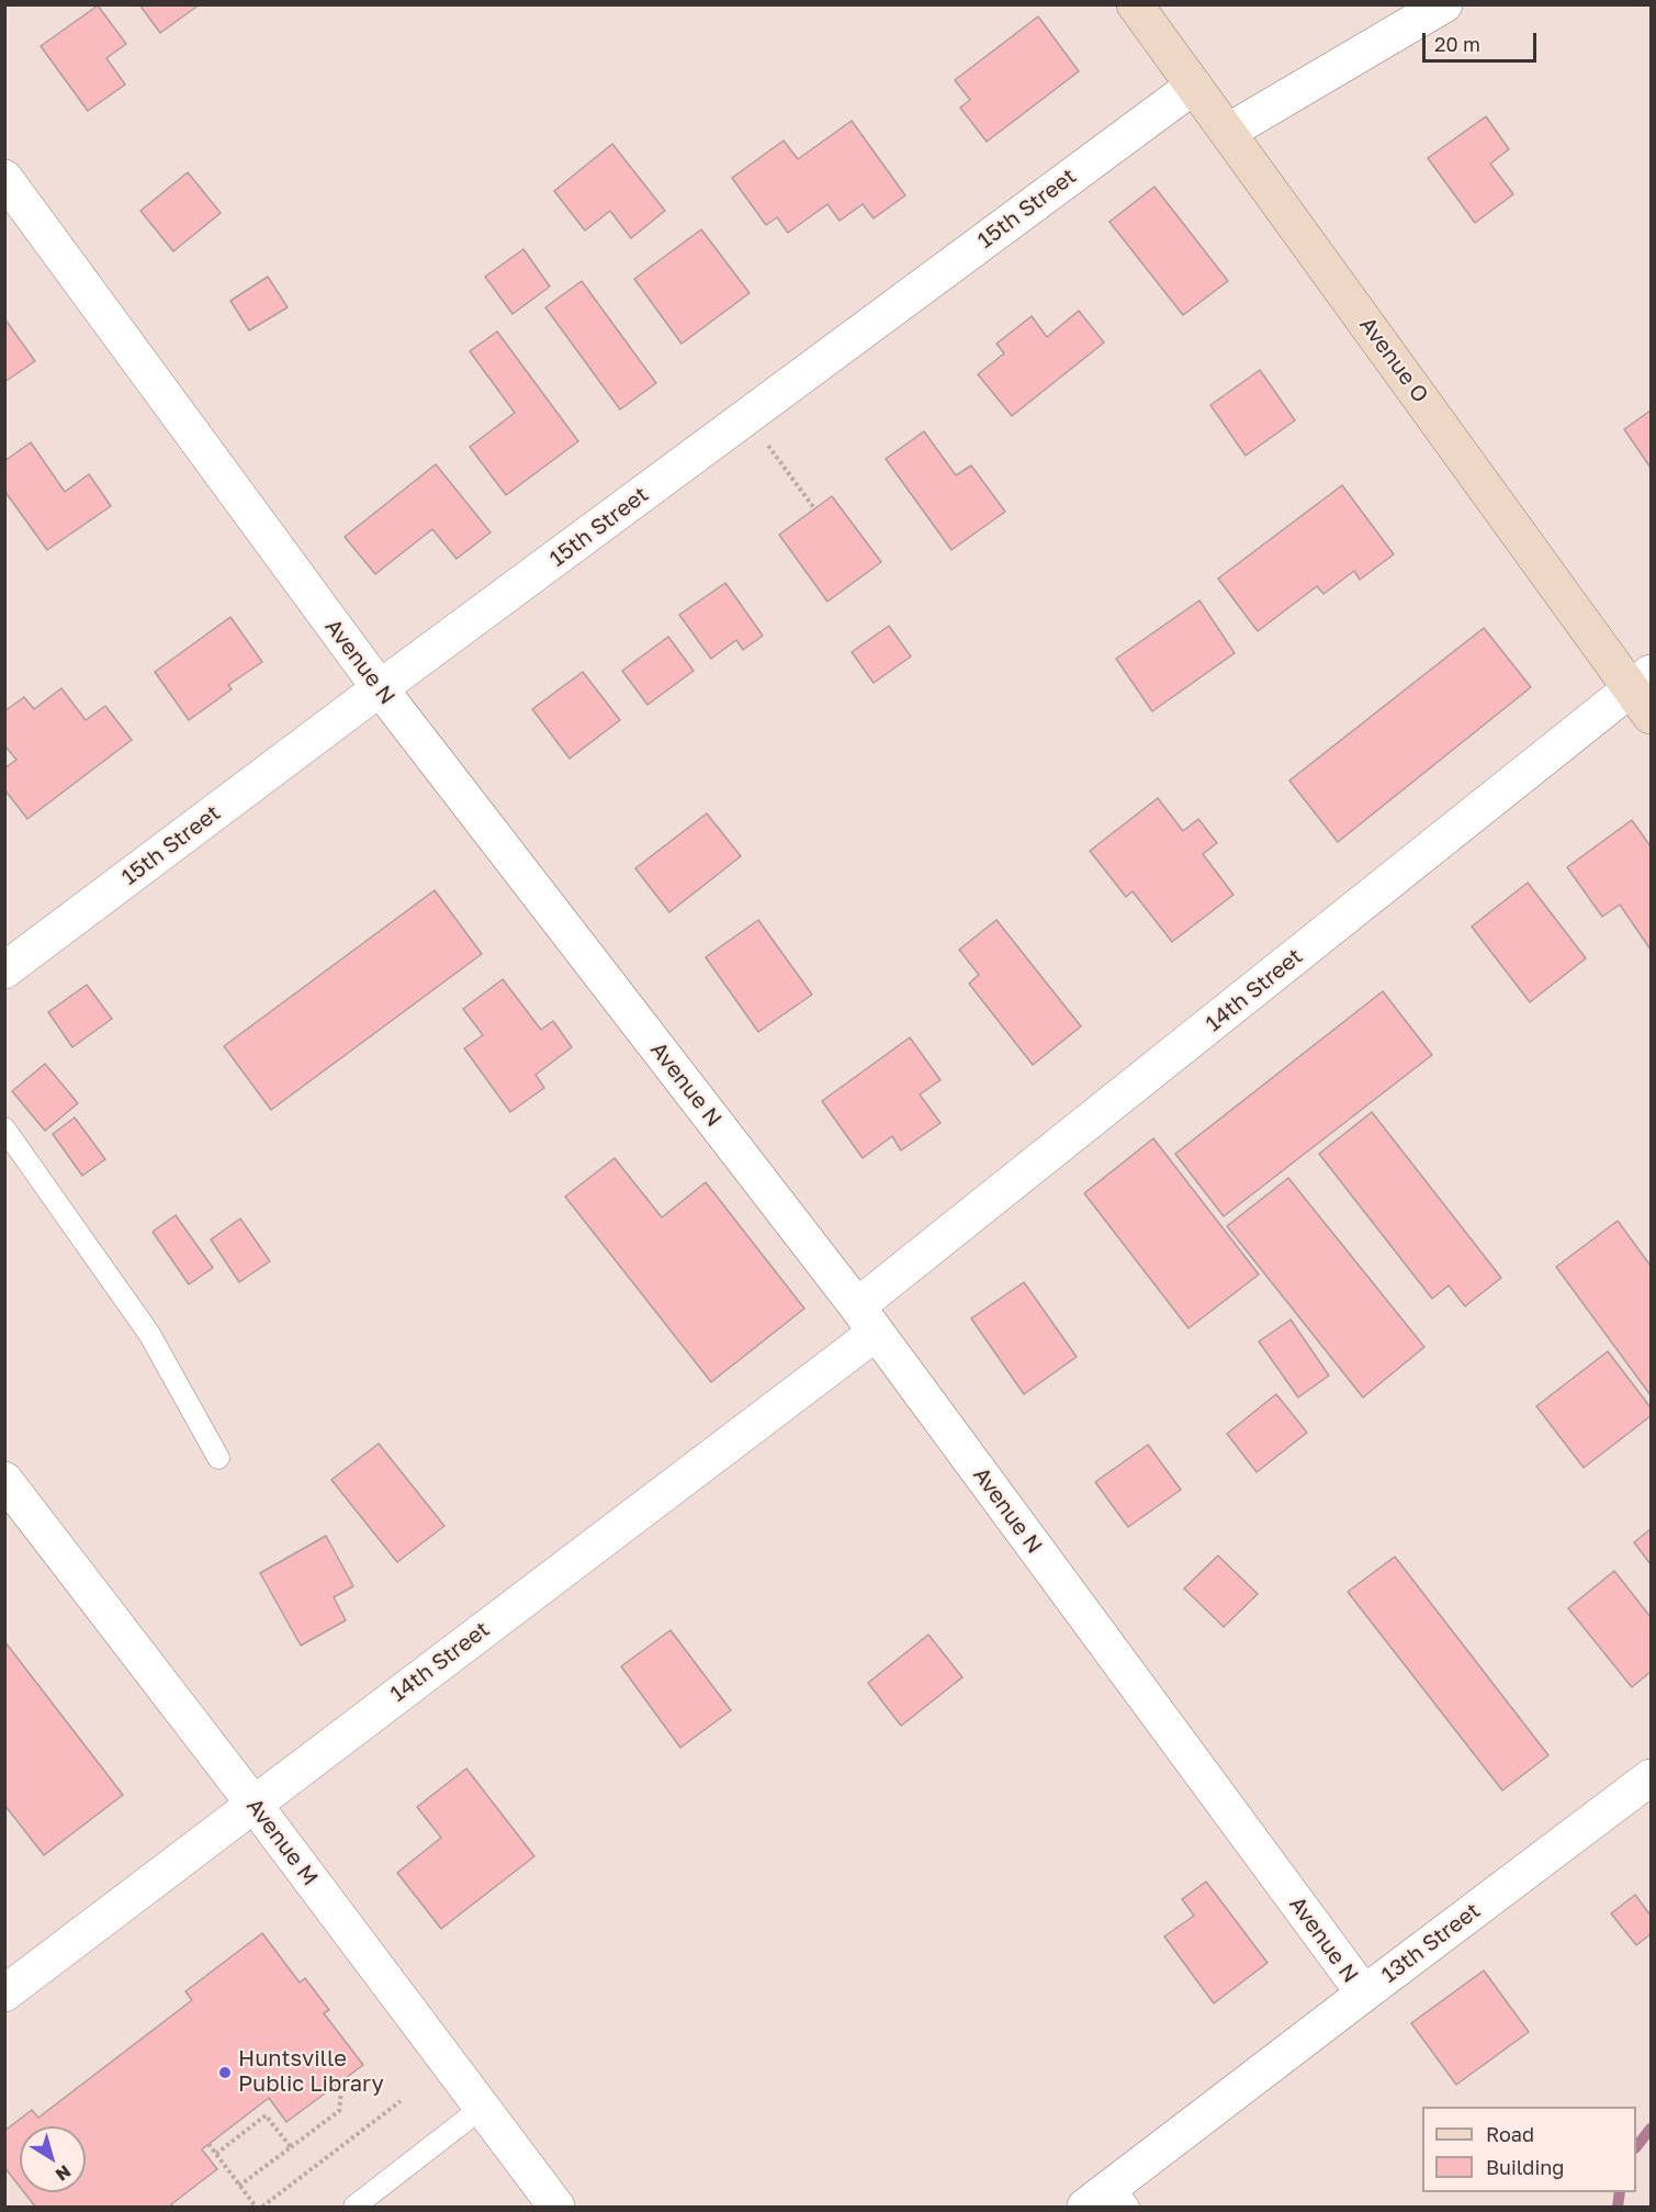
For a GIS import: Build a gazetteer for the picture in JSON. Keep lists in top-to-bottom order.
{
  "streets": {
    "street": [
      "15th Street",
      "Avenue O",
      "Avenue N",
      "14th Street",
      "Avenue M",
      "13th Street"
    ]
  },
  "crossings": [
    ["15th Street", "Avenue O"],
    ["15th Street", "Avenue N"],
    ["Avenue O", "14th Street"],
    ["Avenue N", "14th Street"],
    ["Avenue N", "13th Street"],
    ["14th Street", "Avenue M"]
  ],
  "places": ["Huntsville Public Library"],
  "legend": ["Road", "Building"],
  "scale_bar": "20 m",
  "north": "bottom right"
}
